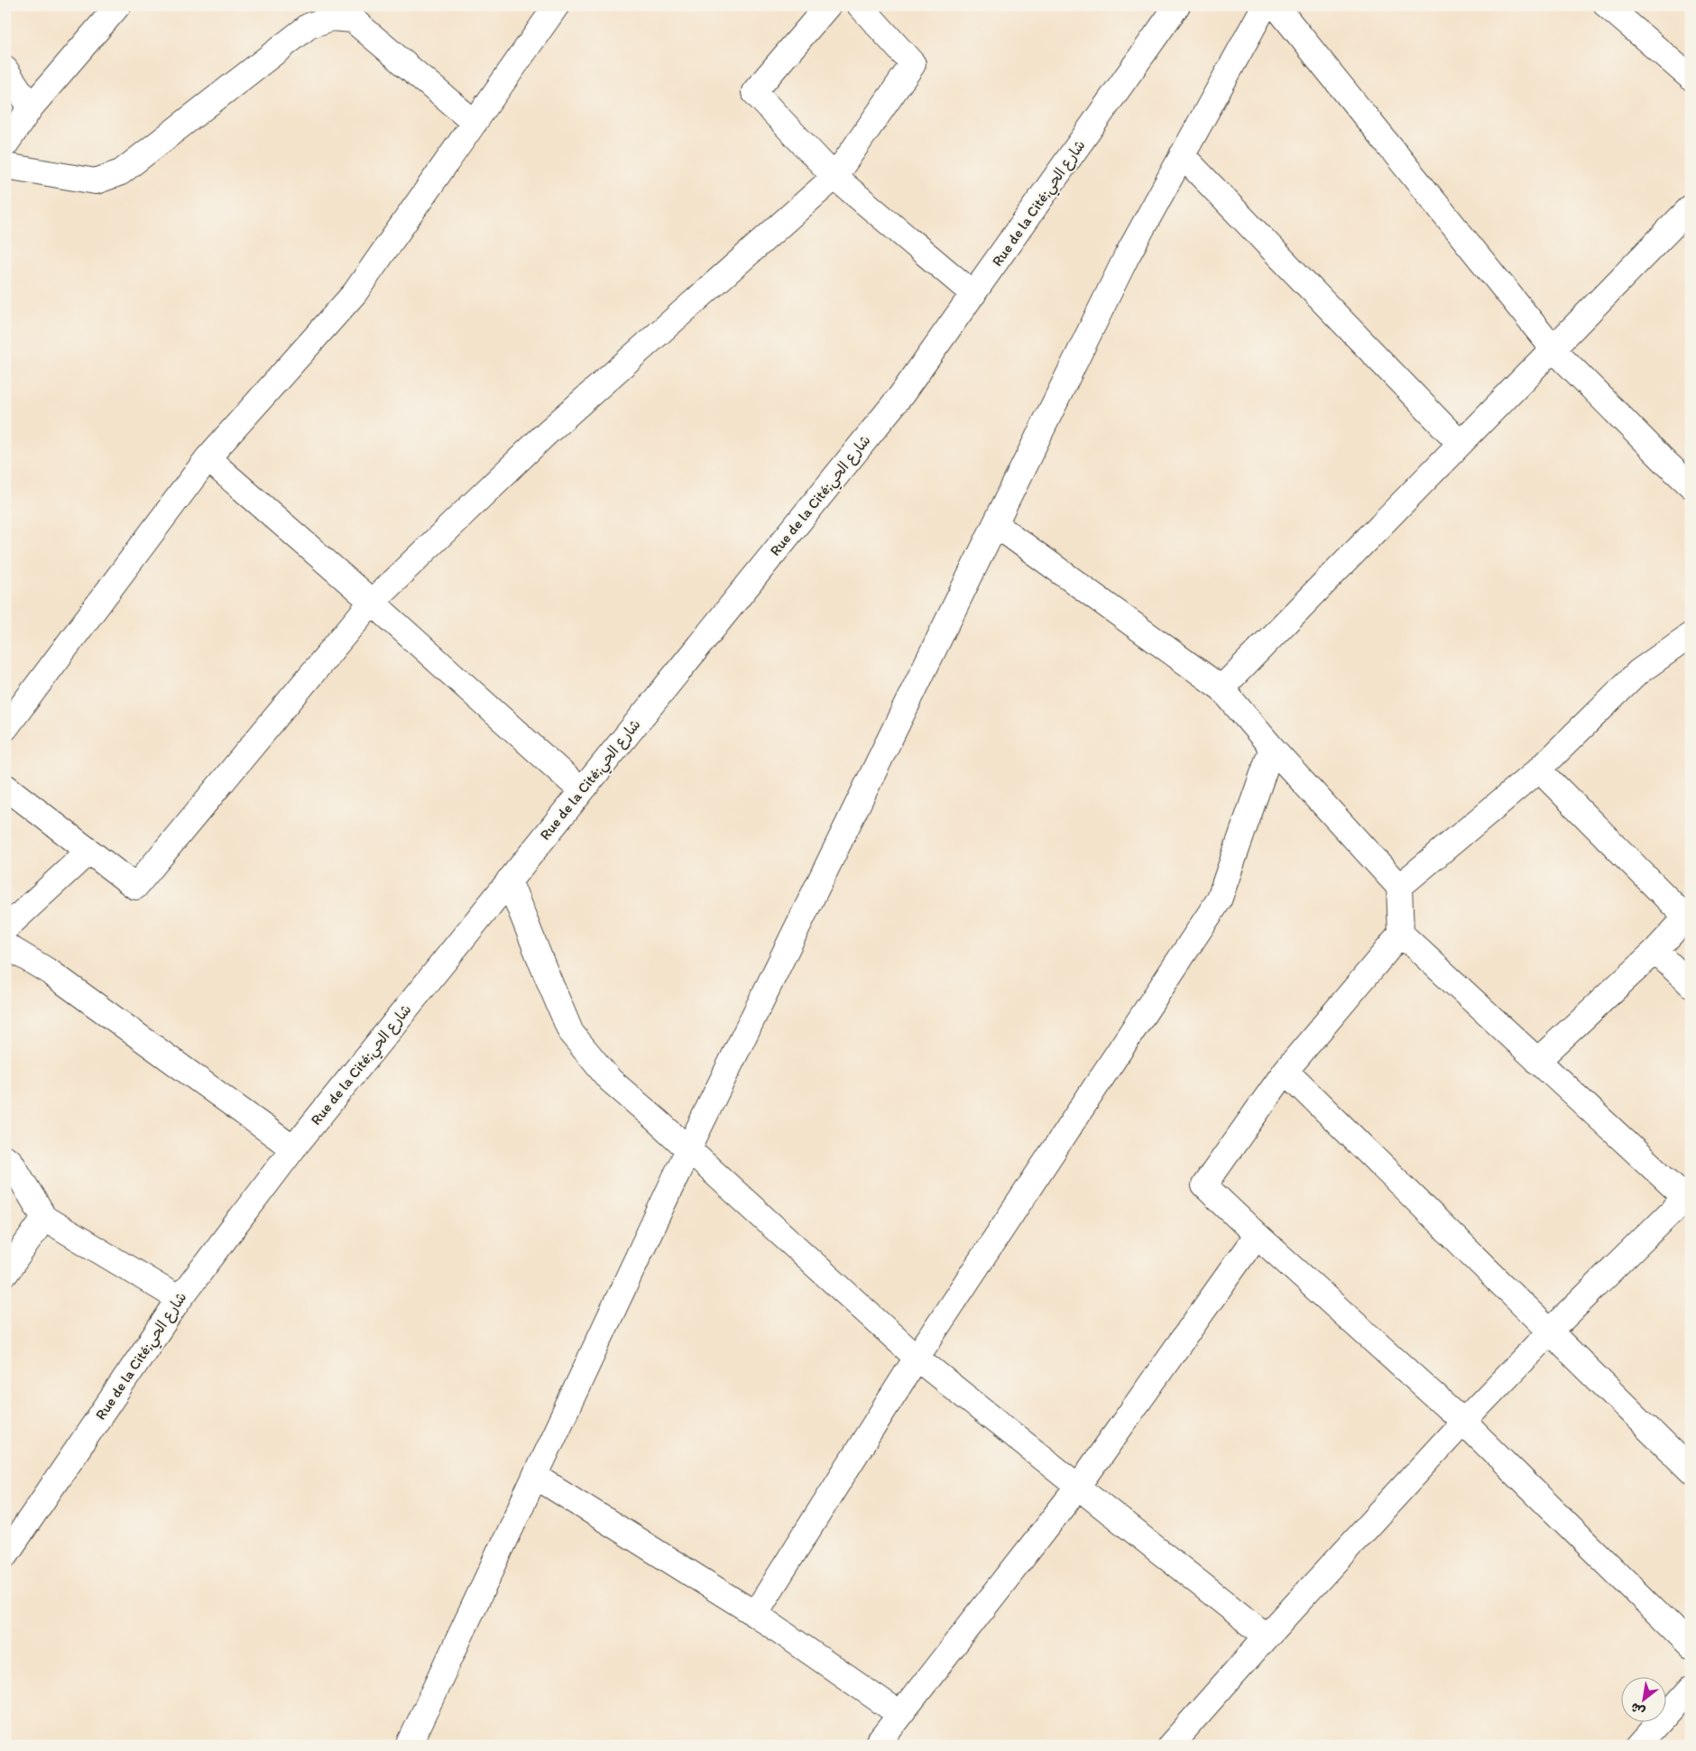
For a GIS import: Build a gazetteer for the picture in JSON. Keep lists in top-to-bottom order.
{
  "streets": {
    "street": ["Rue de la Cité;شارع الحي"]
  },
  "north": "bottom left"
}
